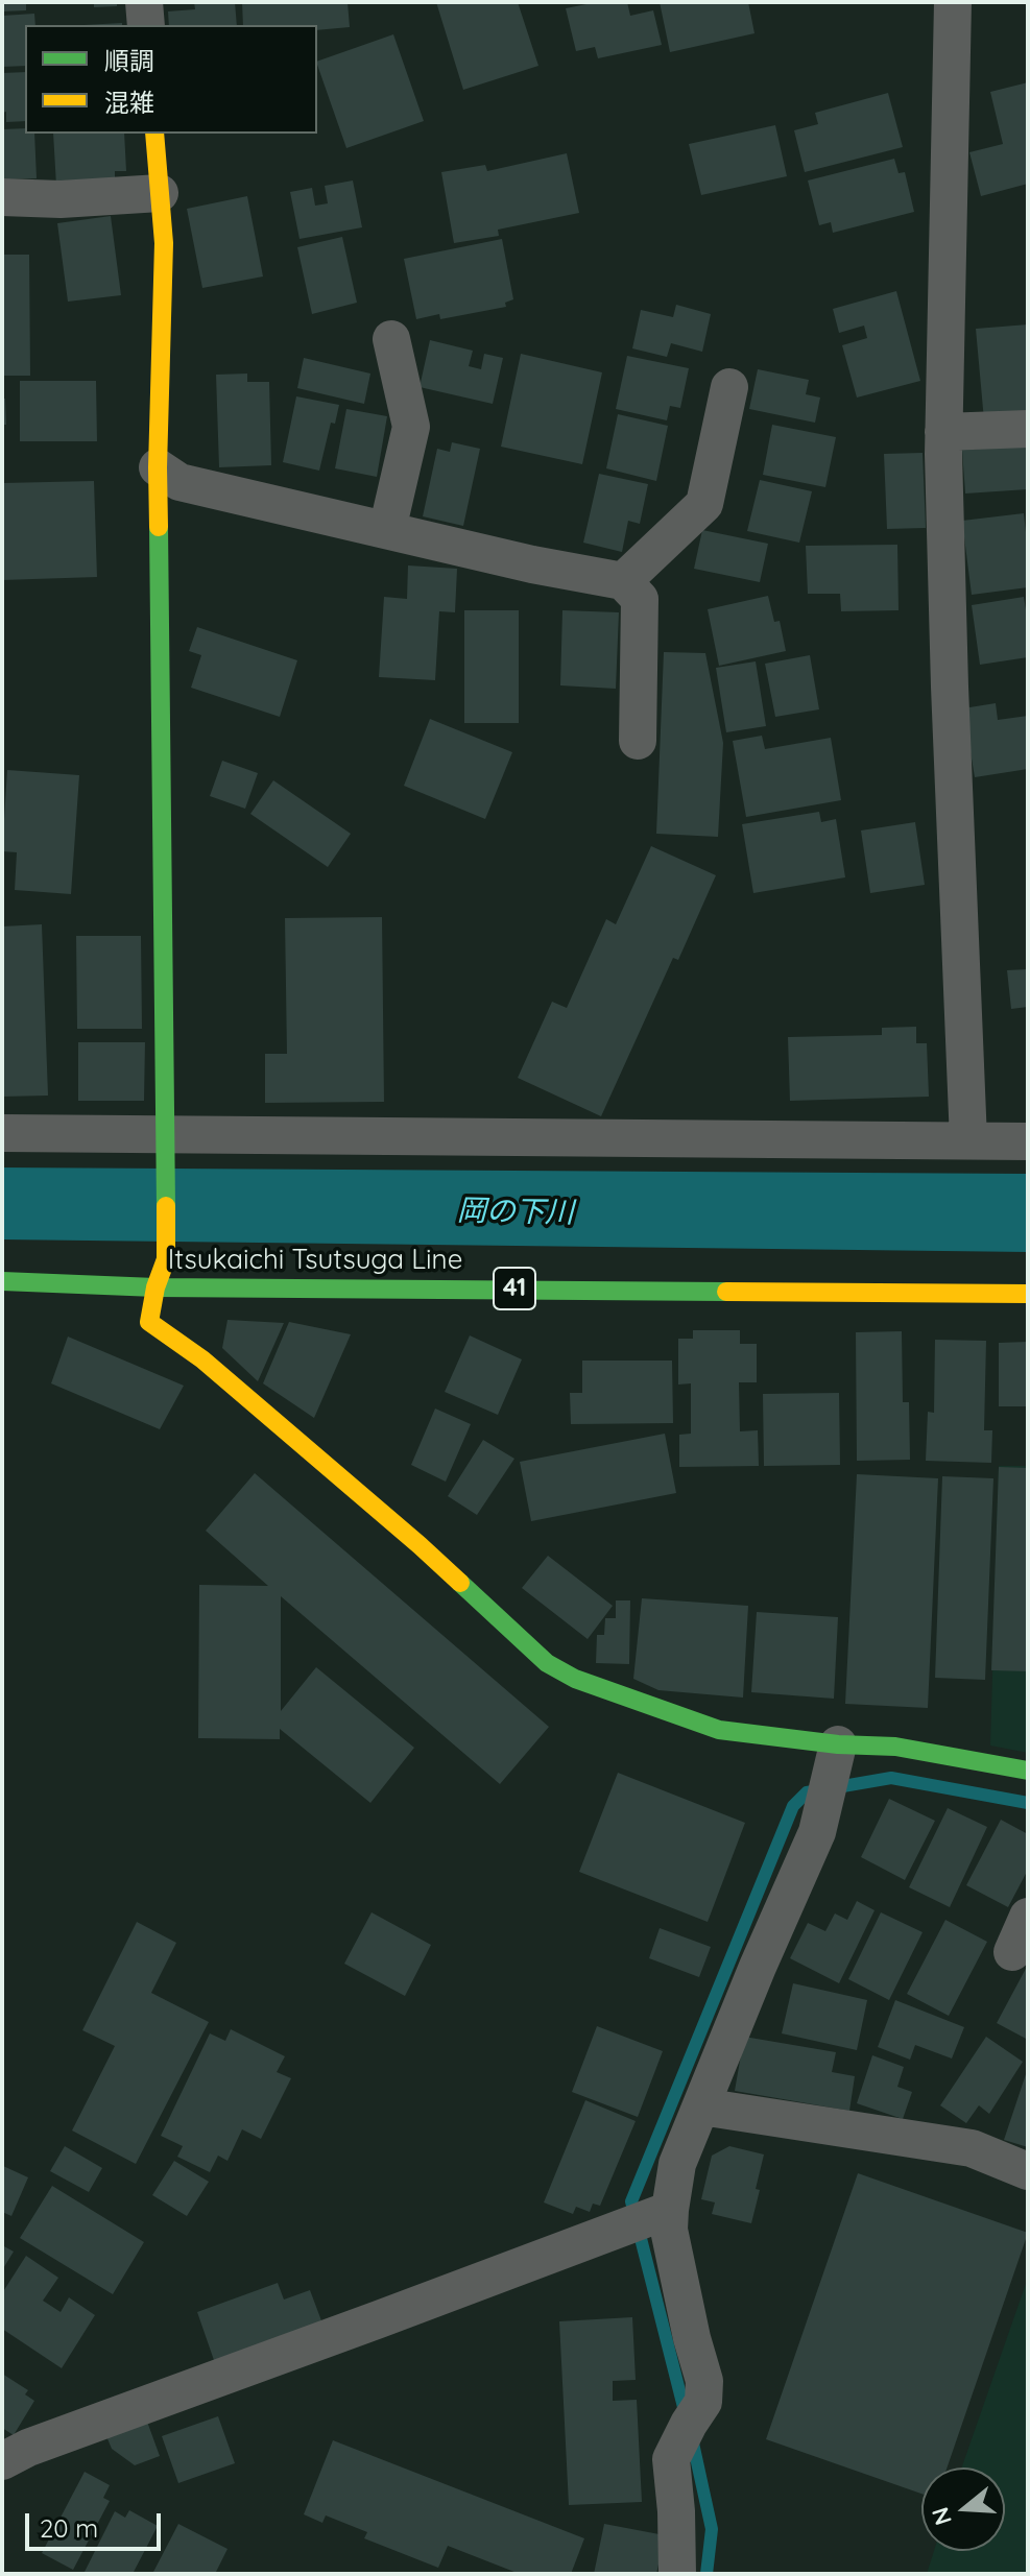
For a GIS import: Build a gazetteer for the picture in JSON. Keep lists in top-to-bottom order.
{
  "streets": {
    "street": ["Itsukaichi Tsutsuga Line", "41"]
  },
  "water": ["岡の下川"],
  "legend": ["順調", "混雑"],
  "scale_bar": "20 m",
  "north": "left"
}
